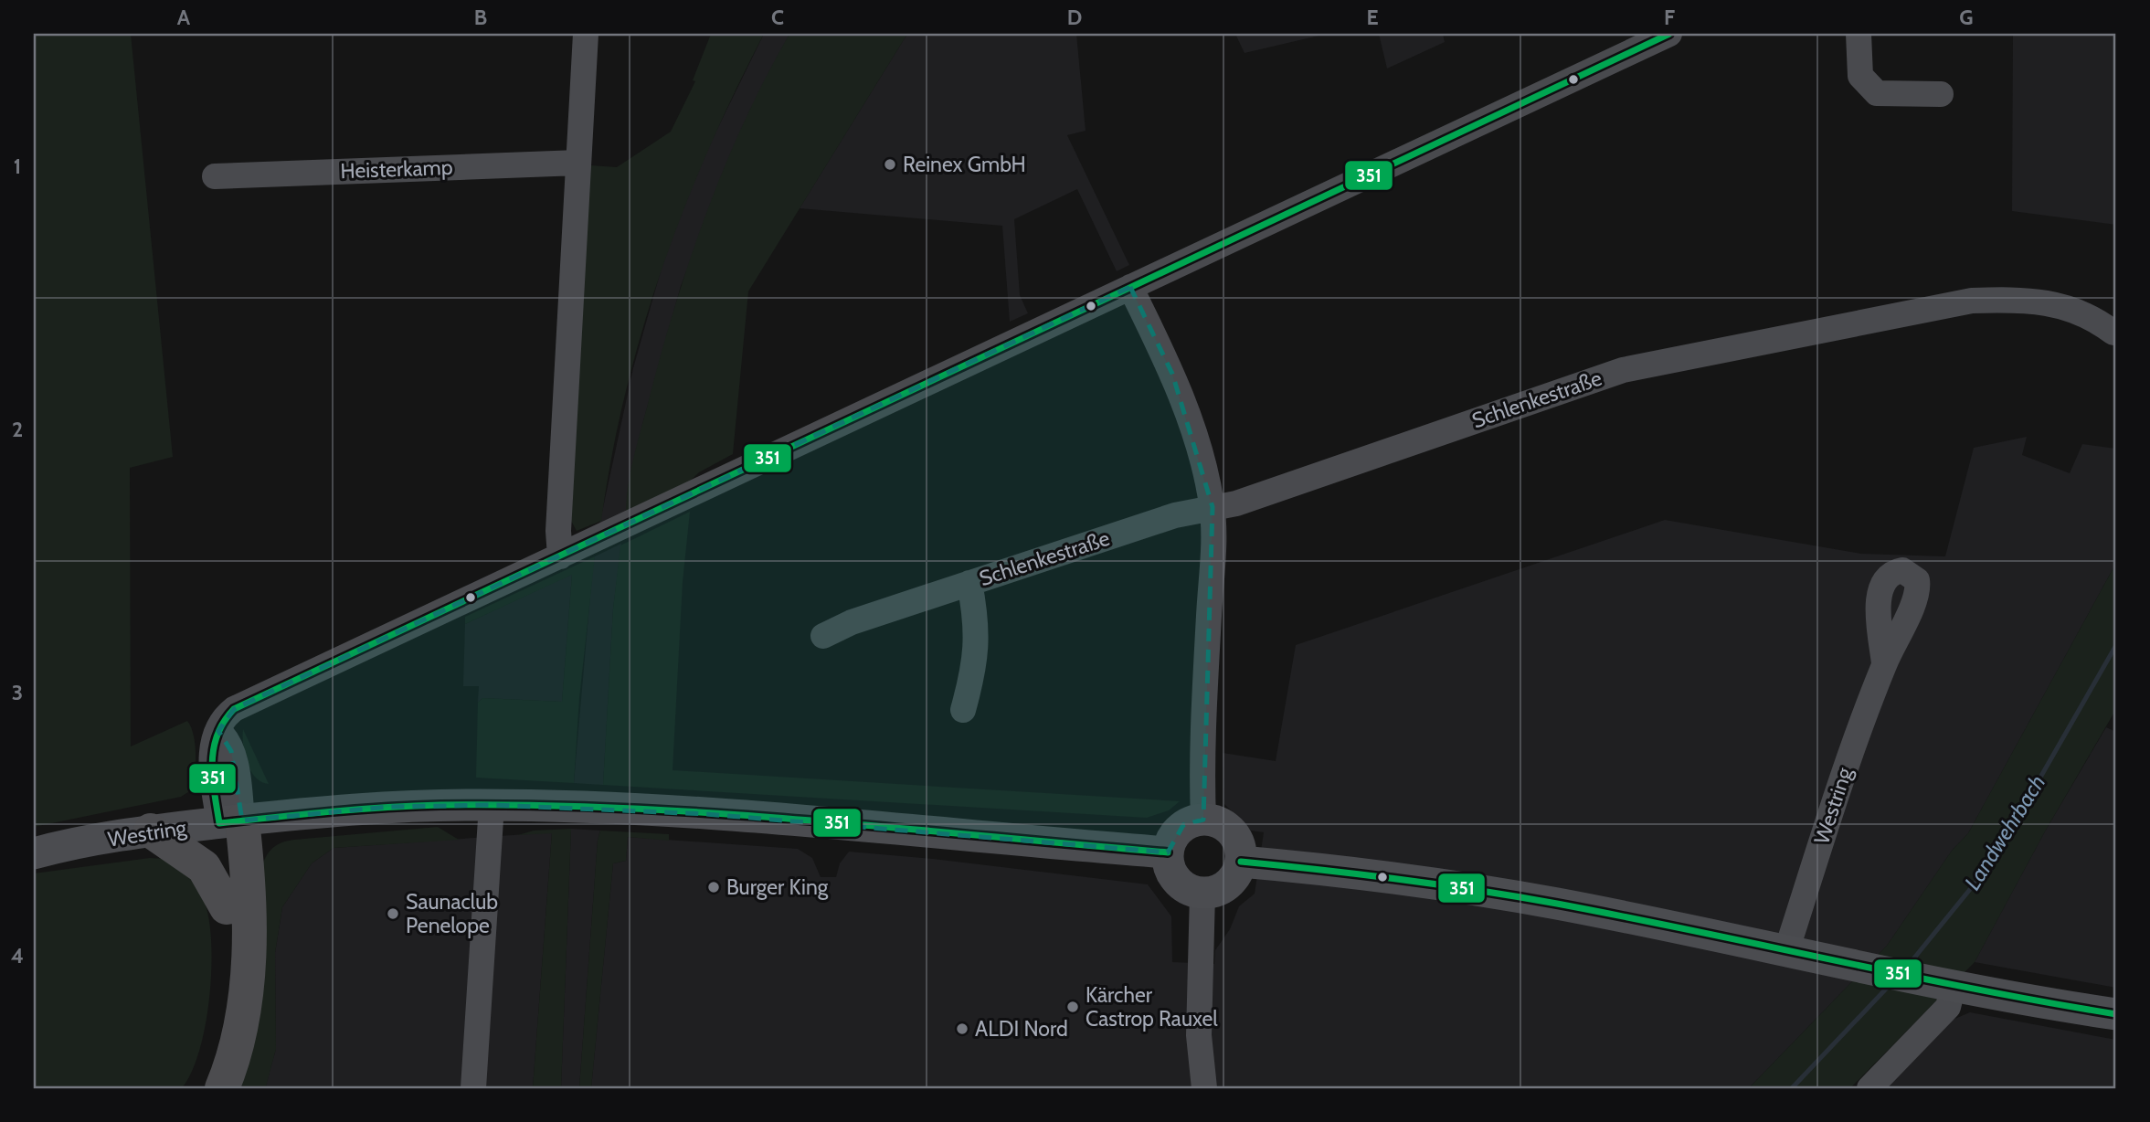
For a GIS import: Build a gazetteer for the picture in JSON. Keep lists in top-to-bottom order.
{
  "streets": {
    "main road": ["Westring"],
    "street": ["Heisterkamp", "Schlenkestraße"]
  },
  "water": ["Landwehrbach"],
  "places": [
    "Reinex GmbH",
    "Burger King",
    "Saunaclub Penelope",
    "Kärcher Castrop Rauxel",
    "ALDI Nord"
  ],
  "lines": ["transit line 351"],
  "grid": {
    "columns": [
      "A",
      "B",
      "C",
      "D",
      "E",
      "F",
      "G"
    ],
    "rows": [
      "1",
      "2",
      "3",
      "4"
    ]
  }
}
